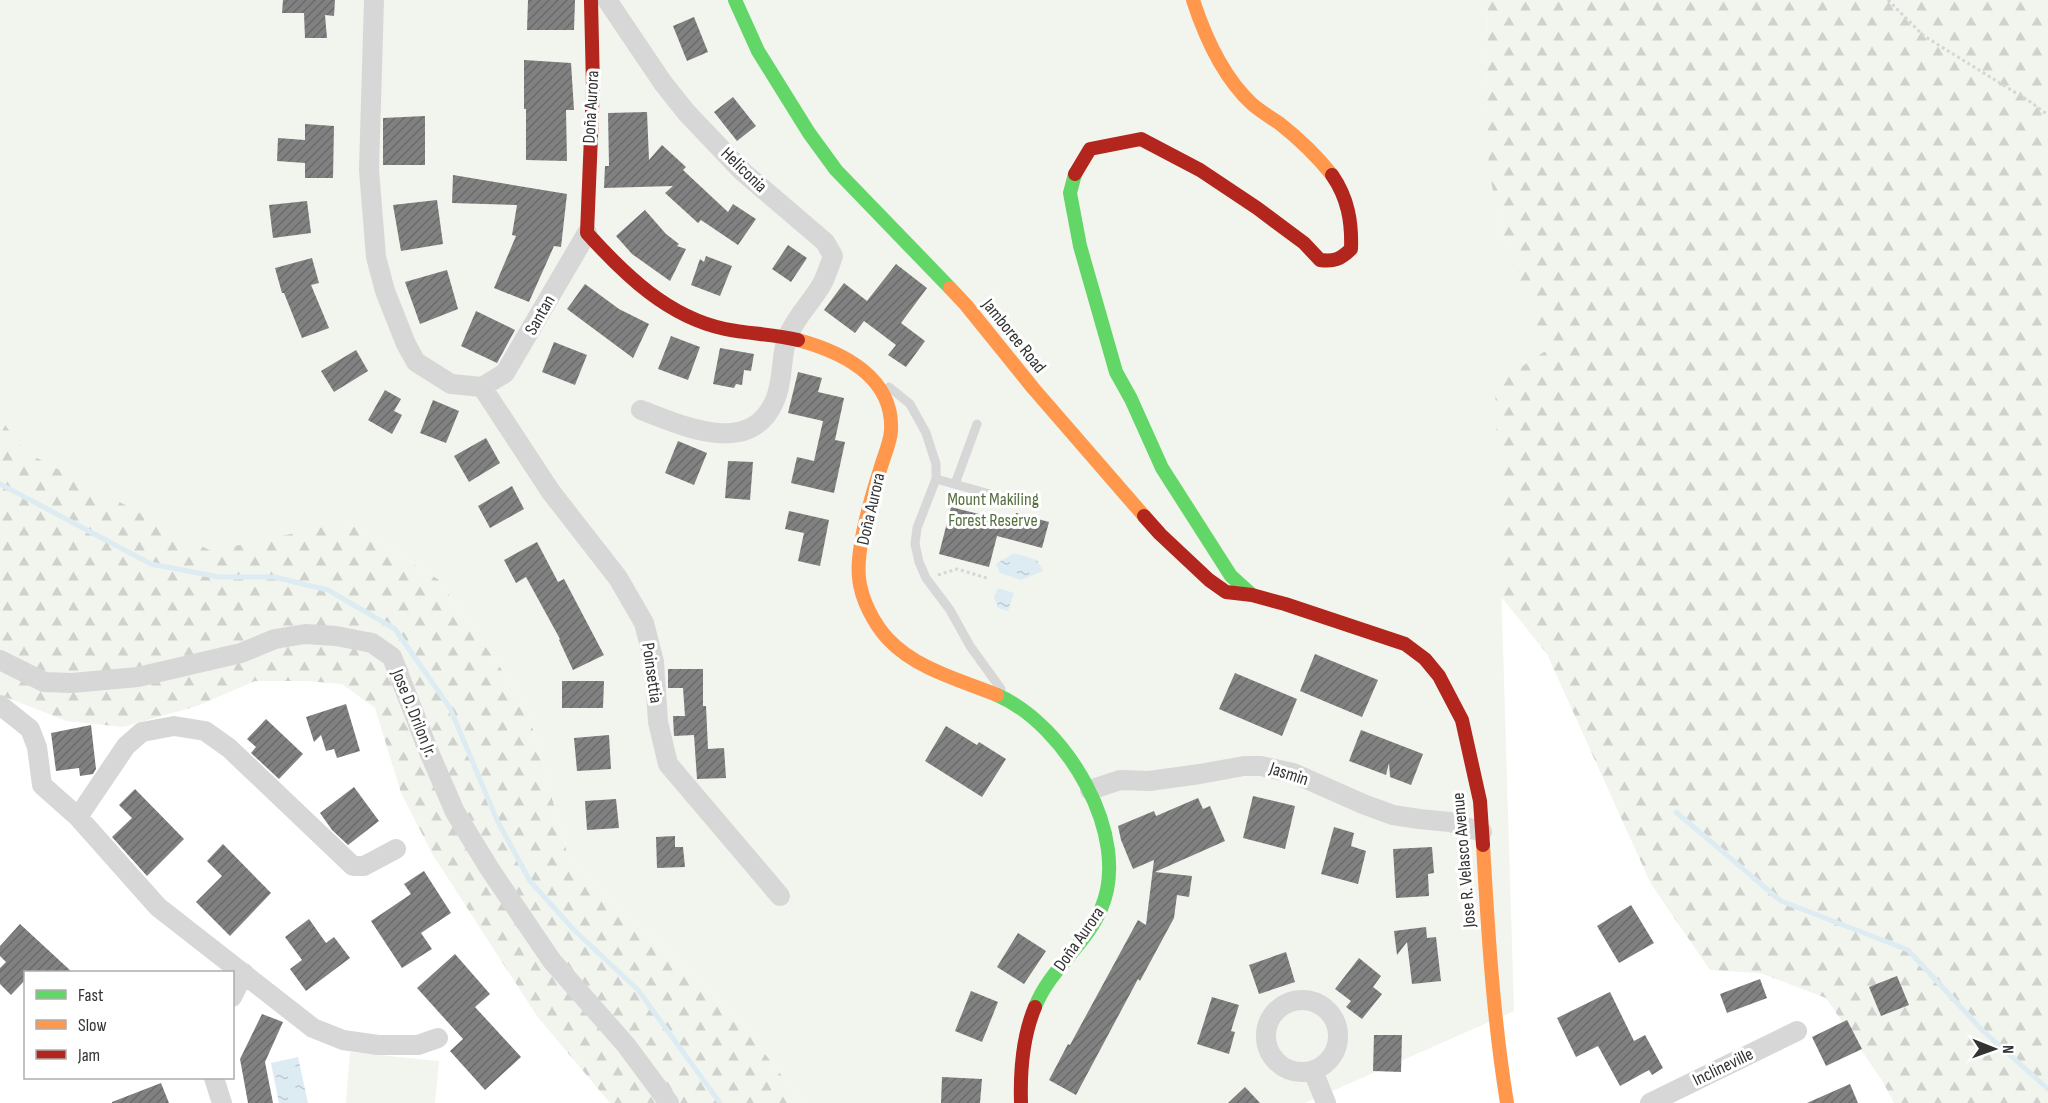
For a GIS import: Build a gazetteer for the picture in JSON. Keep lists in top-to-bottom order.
{
  "streets": {
    "street": [
      "Doña Aurora",
      "Heliconia",
      "Santan",
      "Jamboree Road",
      "Poinsettia",
      "Jose D. Drilon Jr.",
      "Jasmin",
      "Jose R. Velasco Avenue",
      "Inclineville"
    ]
  },
  "crossings": [
    ["Doña Aurora", "Santan"],
    ["Doña Aurora", "Jasmin"],
    ["Santan", "Poinsettia"],
    ["Jamboree Road", "Jose R. Velasco Avenue"],
    ["Jasmin", "Jose R. Velasco Avenue"]
  ],
  "parks": ["Mount Makiling Forest Reserve"],
  "legend": ["Fast", "Slow", "Jam"],
  "north": "right"
}
